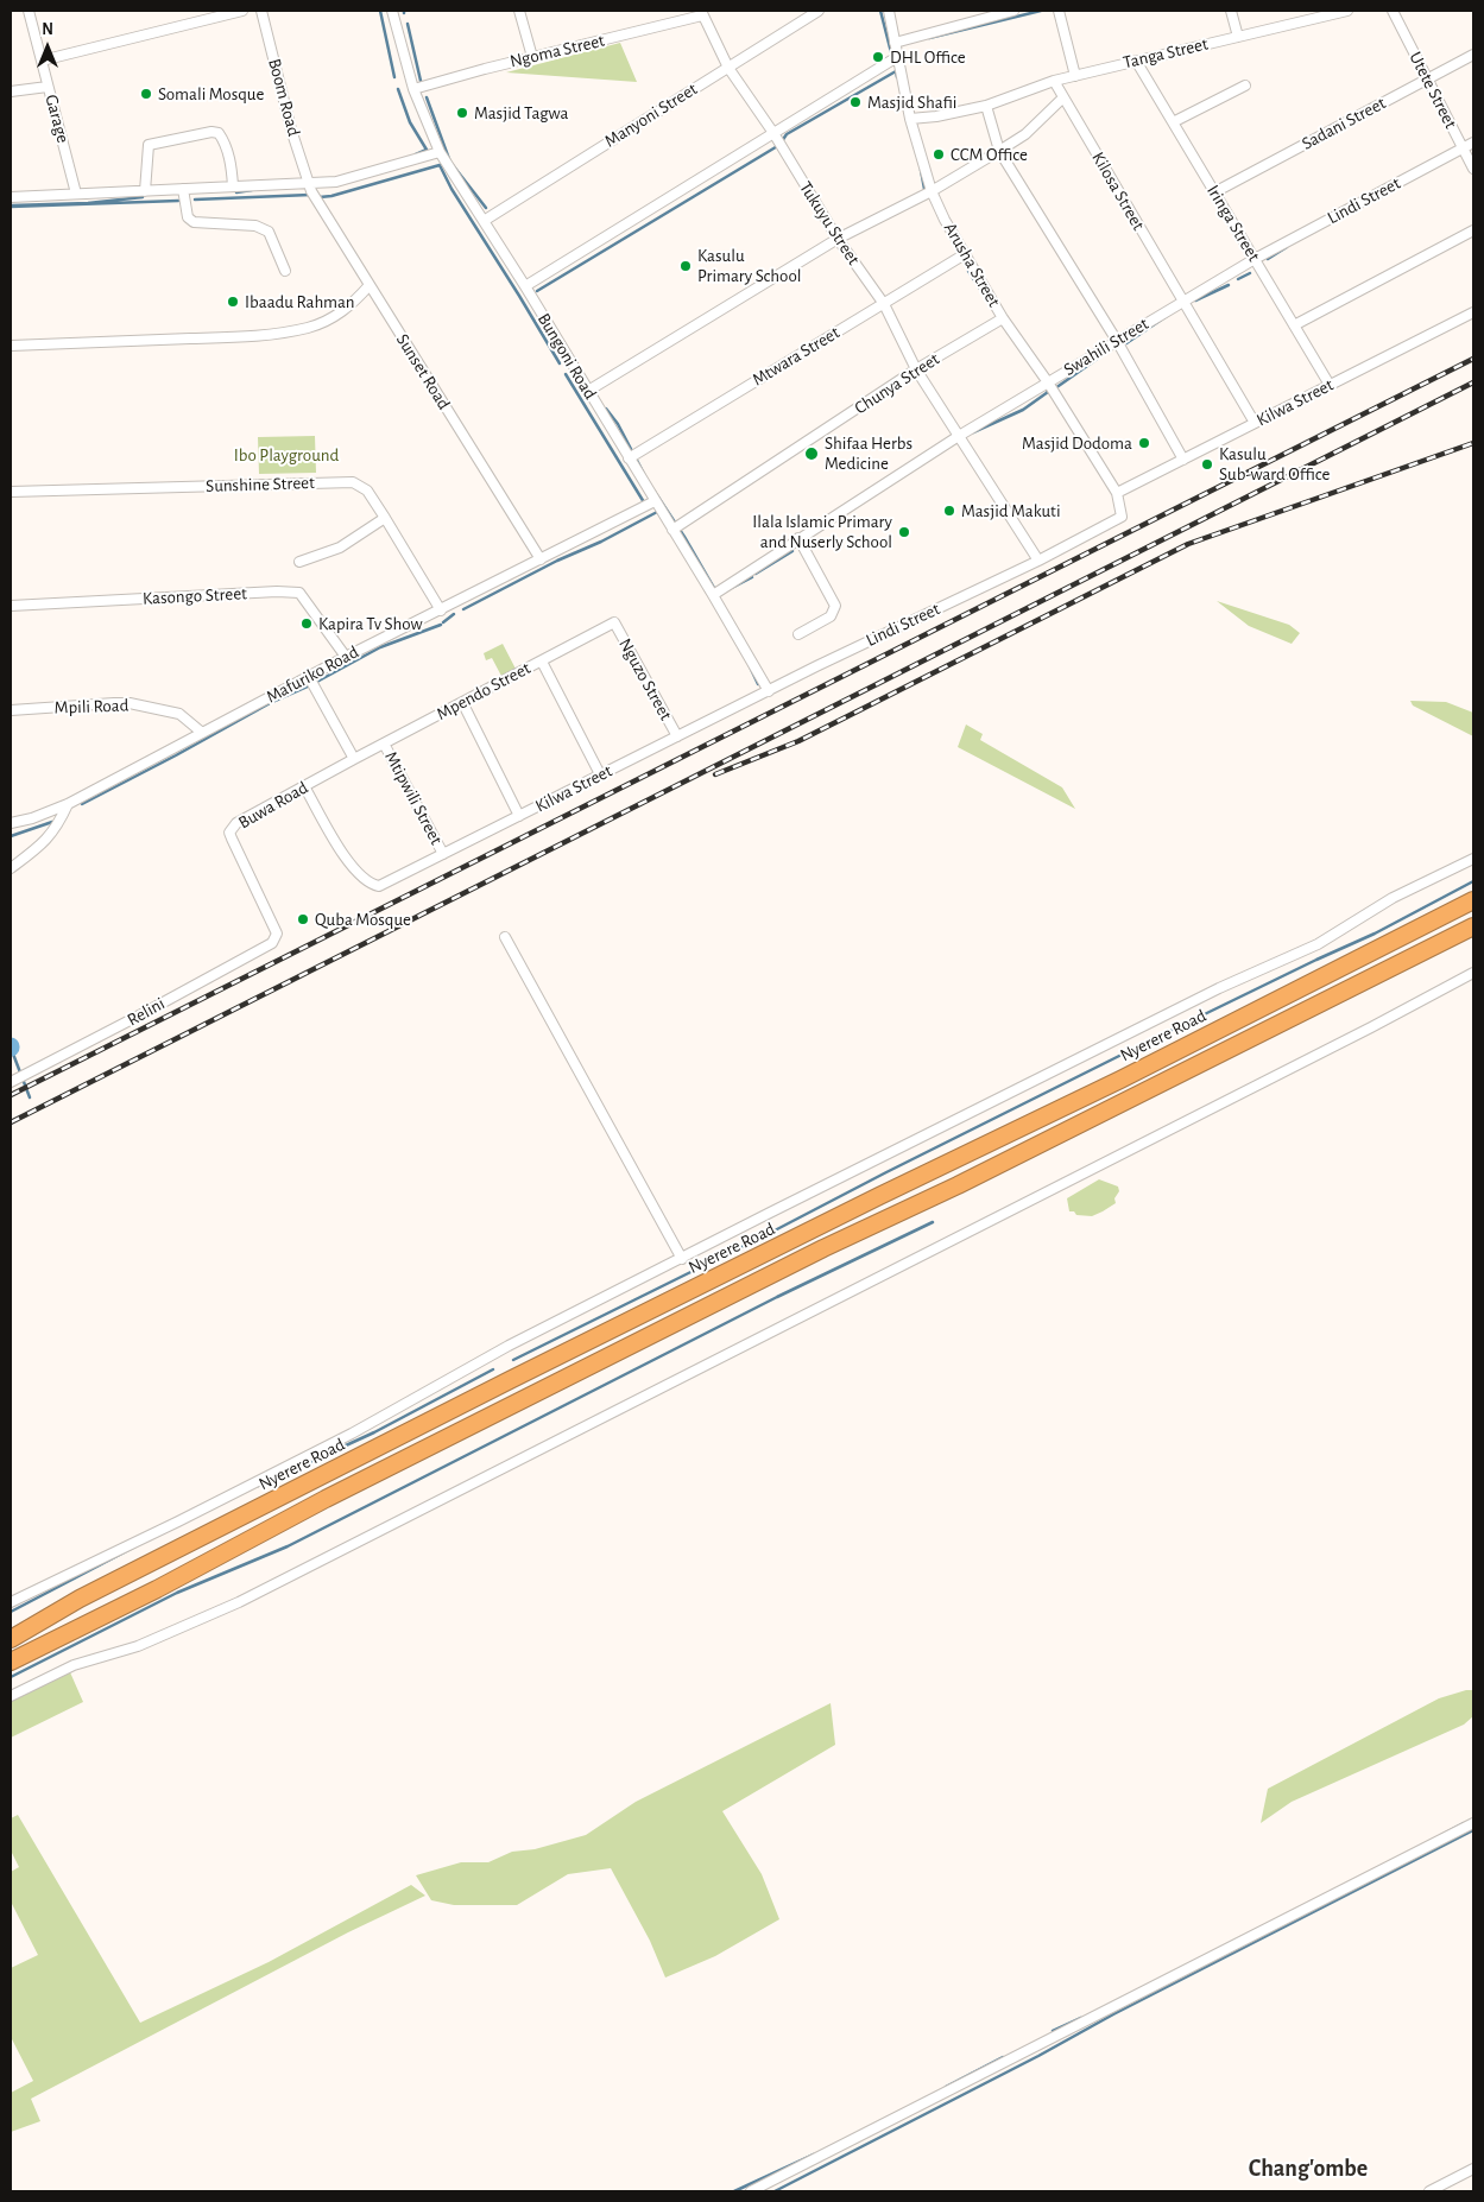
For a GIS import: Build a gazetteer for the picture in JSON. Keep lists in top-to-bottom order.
{
  "streets": {
    "highway": ["Nyerere Road"],
    "street": [
      "Ngoma Street",
      "Tanga Street",
      "Utete Street",
      "Boom Road",
      "Manyoni Street",
      "Garage",
      "Sadani Street",
      "Kilosa Street",
      "Lindi Street",
      "Tukuyu Street",
      "Iringa Street",
      "Arusha Street",
      "Swahili Street",
      "Bungoni Road",
      "Mtwara Street",
      "Sunset Road",
      "Chunya Street",
      "Kilwa Street",
      "Sunshine Street",
      "Kasongo Street",
      "Mafuriko Road",
      "Nguzo Street",
      "Mpendo Street",
      "Mpili Road",
      "Mtipwili Street",
      "Buwa Road",
      "Relini"
    ]
  },
  "crossings": [
    ["Ngoma Street", "Tukuyu Street"],
    ["Ngoma Street", "Bungoni Road"],
    ["Tanga Street", "Kilosa Street"],
    ["Tanga Street", "Iringa Street"],
    ["Tanga Street", "Arusha Street"],
    ["Utete Street", "Sadani Street"],
    ["Utete Street", "Lindi Street"],
    ["Boom Road", "Sunset Road"],
    ["Manyoni Street", "Tukuyu Street"],
    ["Manyoni Street", "Bungoni Road"],
    ["Sadani Street", "Iringa Street"],
    ["Kilosa Street", "Swahili Street"],
    ["Kilosa Street", "Kilwa Street"],
    ["Lindi Street", "Tukuyu Street"],
    ["Lindi Street", "Iringa Street"],
    ["Lindi Street", "Arusha Street"],
    ["Lindi Street", "Swahili Street"],
    ["Lindi Street", "Bungoni Road"],
    ["Lindi Street", "Kilwa Street"],
    ["Tukuyu Street", "Swahili Street"],
    ["Tukuyu Street", "Mtwara Street"],
    ["Tukuyu Street", "Chunya Street"],
    ["Iringa Street", "Swahili Street"],
    ["Iringa Street", "Kilwa Street"],
    ["Arusha Street", "Swahili Street"],
    ["Arusha Street", "Mtwara Street"],
    ["Arusha Street", "Chunya Street"],
    ["Arusha Street", "Kilwa Street"],
    ["Bungoni Road", "Mtwara Street"],
    ["Bungoni Road", "Chunya Street"],
    ["Bungoni Road", "Kilwa Street"],
    ["Bungoni Road", "Mafuriko Road"],
    ["Sunset Road", "Mafuriko Road"],
    ["Kilwa Street", "Nguzo Street"],
    ["Kilwa Street", "Mtipwili Street"],
    ["Kilwa Street", "Buwa Road"],
    ["Sunshine Street", "Mafuriko Road"],
    ["Kasongo Street", "Mafuriko Road"],
    ["Mafuriko Road", "Mpili Road"],
    ["Nguzo Street", "Mpendo Street"],
    ["Mpendo Street", "Mtipwili Street"],
    ["Mpendo Street", "Buwa Road"],
    ["Buwa Road", "Relini"]
  ],
  "districts": ["Chang'ombe"],
  "parks": ["Ibo Playground"],
  "places": [
    "DHL Office",
    "Somali Mosque",
    "Masjid Shafii",
    "Masjid Tagwa",
    "CCM Office",
    "Kasulu Primary School",
    "Ibaadu Rahman",
    "Masjid Dodoma",
    "Shifaa Herbs Medicine",
    "Kasulu Sub-ward Office",
    "Masjid Makuti",
    "Ilala Islamic Primary and Nuserly School",
    "Kapira Tv Show",
    "Quba Mosque"
  ],
  "north": "top"
}
